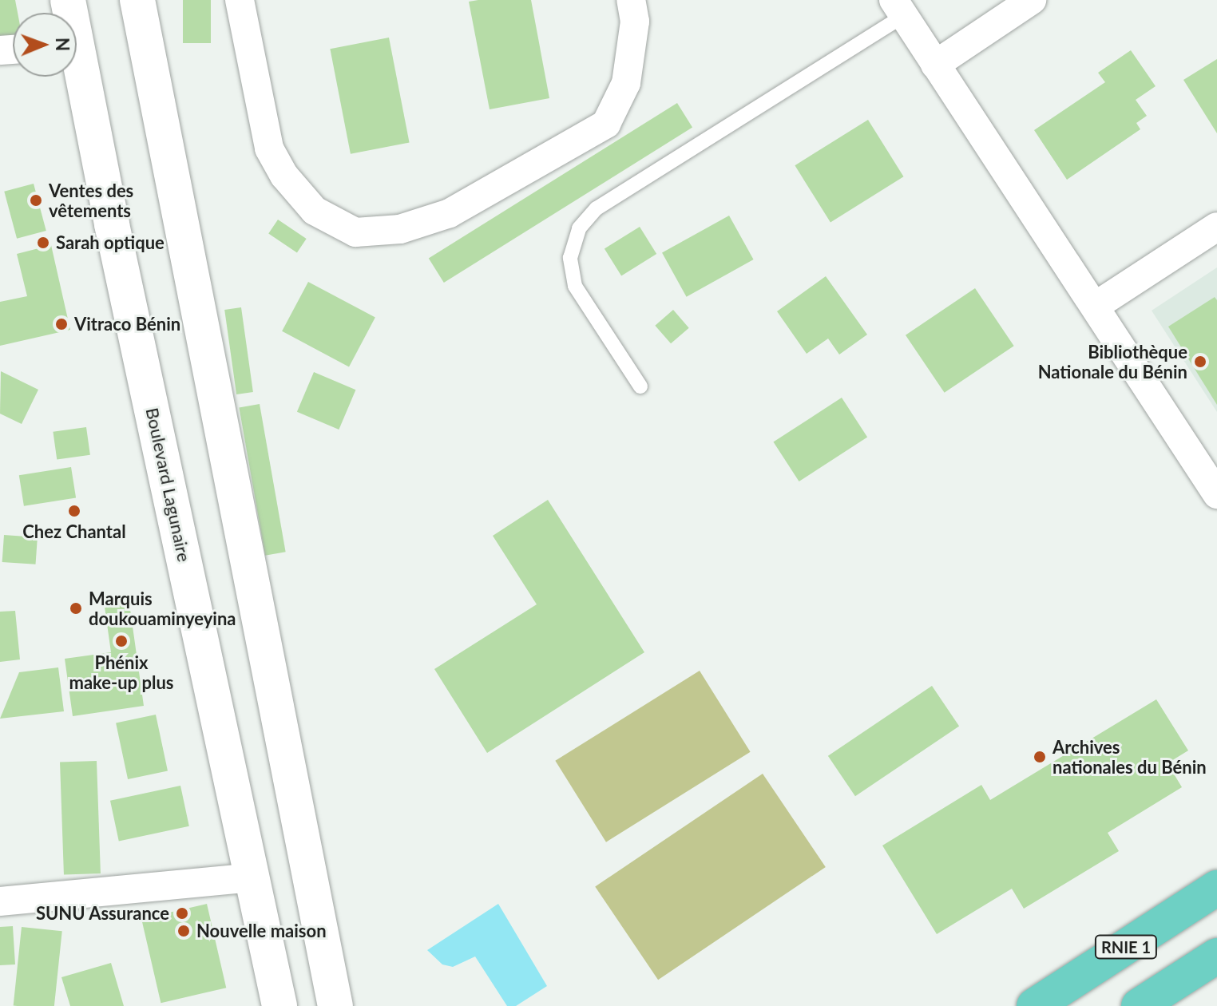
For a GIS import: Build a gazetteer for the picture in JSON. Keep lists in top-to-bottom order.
{
  "streets": {
    "highway": ["RNIE 1"],
    "main road": ["Boulevard Lagunaire"]
  },
  "places": [
    "Ventes des vêtements",
    "Sarah optique",
    "Vitraco Bénin",
    "Bibliothèque Nationale du Bénin",
    "Chez Chantal",
    "Marquis doukouaminyeyina",
    "Phénix make-up plus",
    "Archives nationales du Bénin",
    "SUNU Assurance",
    "Nouvelle maison"
  ],
  "north": "right"
}
